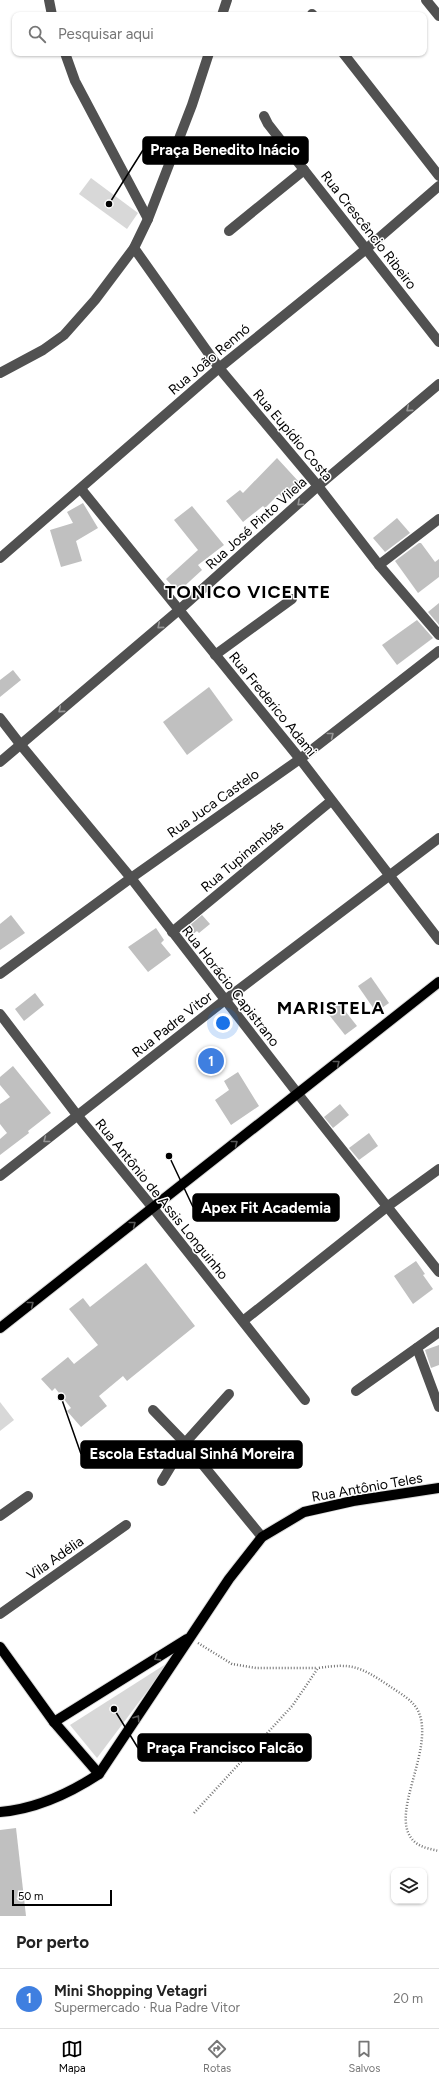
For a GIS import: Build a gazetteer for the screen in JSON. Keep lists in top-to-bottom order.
{
  "streets": {
    "main road": ["Rua Antônio Teles"],
    "street": [
      "Rua Crescêncio Ribeiro",
      "Rua João Rennó",
      "Rua Eupídio Costa",
      "Rua José Pinto Vilela",
      "Rua Frederico Adami",
      "Rua Juca Castelo",
      "Rua Tupinambás",
      "Rua Horácio Capistrano",
      "Rua Padre Vitor",
      "Rua Antônio de Assis Longuinho",
      "Vila Adélia"
    ]
  },
  "crossings": [
    ["Rua Crescêncio Ribeiro", "Rua João Rennó"],
    ["Rua João Rennó", "Rua Eupídio Costa"],
    ["Rua João Rennó", "Rua Frederico Adami"],
    ["Rua Eupídio Costa", "Rua José Pinto Vilela"],
    ["Rua José Pinto Vilela", "Rua Frederico Adami"],
    ["Rua José Pinto Vilela", "Rua Horácio Capistrano"],
    ["Rua Frederico Adami", "Rua Juca Castelo"],
    ["Rua Frederico Adami", "Rua Tupinambás"],
    ["Rua Frederico Adami", "Rua Padre Vitor"],
    ["Rua Juca Castelo", "Rua Horácio Capistrano"],
    ["Rua Tupinambás", "Rua Horácio Capistrano"],
    ["Rua Horácio Capistrano", "Rua Padre Vitor"],
    ["Rua Padre Vitor", "Rua Antônio de Assis Longuinho"]
  ],
  "one_way": ["Rua José Pinto Vilela"],
  "districts": ["TONICO VICENTE", "MARISTELA"],
  "places": [
    "Praça Benedito Inácio",
    "Apex Fit Academia",
    "Escola Estadual Sinhá Moreira",
    "Praça Francisco Falcão"
  ],
  "scale_bar": "50 m",
  "page": {
    "search": "Pesquisar aqui",
    "pins": "1",
    "scale": "50 m",
    "heading": "Por perto",
    "list": [
      {
        "mark": "1",
        "name": "Mini Shopping Vetagri",
        "note": "Supermercado · Rua Padre Vitor",
        "value": "20 m"
      }
    ],
    "nav": ["Mapa", "Rotas", "Salvos"]
  }
}
